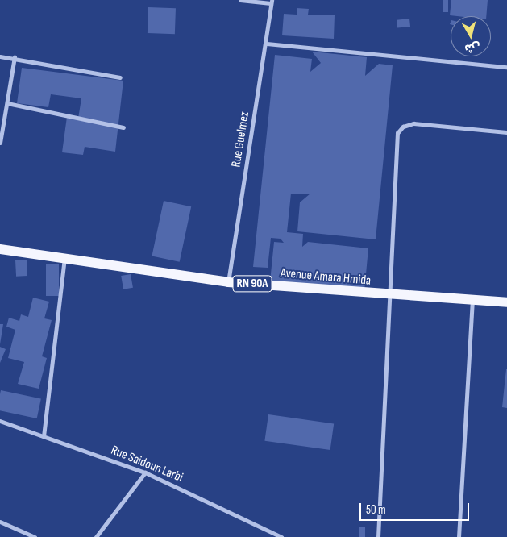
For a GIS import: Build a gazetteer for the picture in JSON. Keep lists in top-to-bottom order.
{
  "streets": {
    "main road": ["Avenue Amara Hmida", "RN 90A"],
    "street": ["Rue Guelmez", "Rue Saidoun Larbi"]
  },
  "crossings": [
    ["Rue Guelmez", "Avenue Amara Hmida"]
  ],
  "scale_bar": "50 m",
  "north": "bottom"
}
